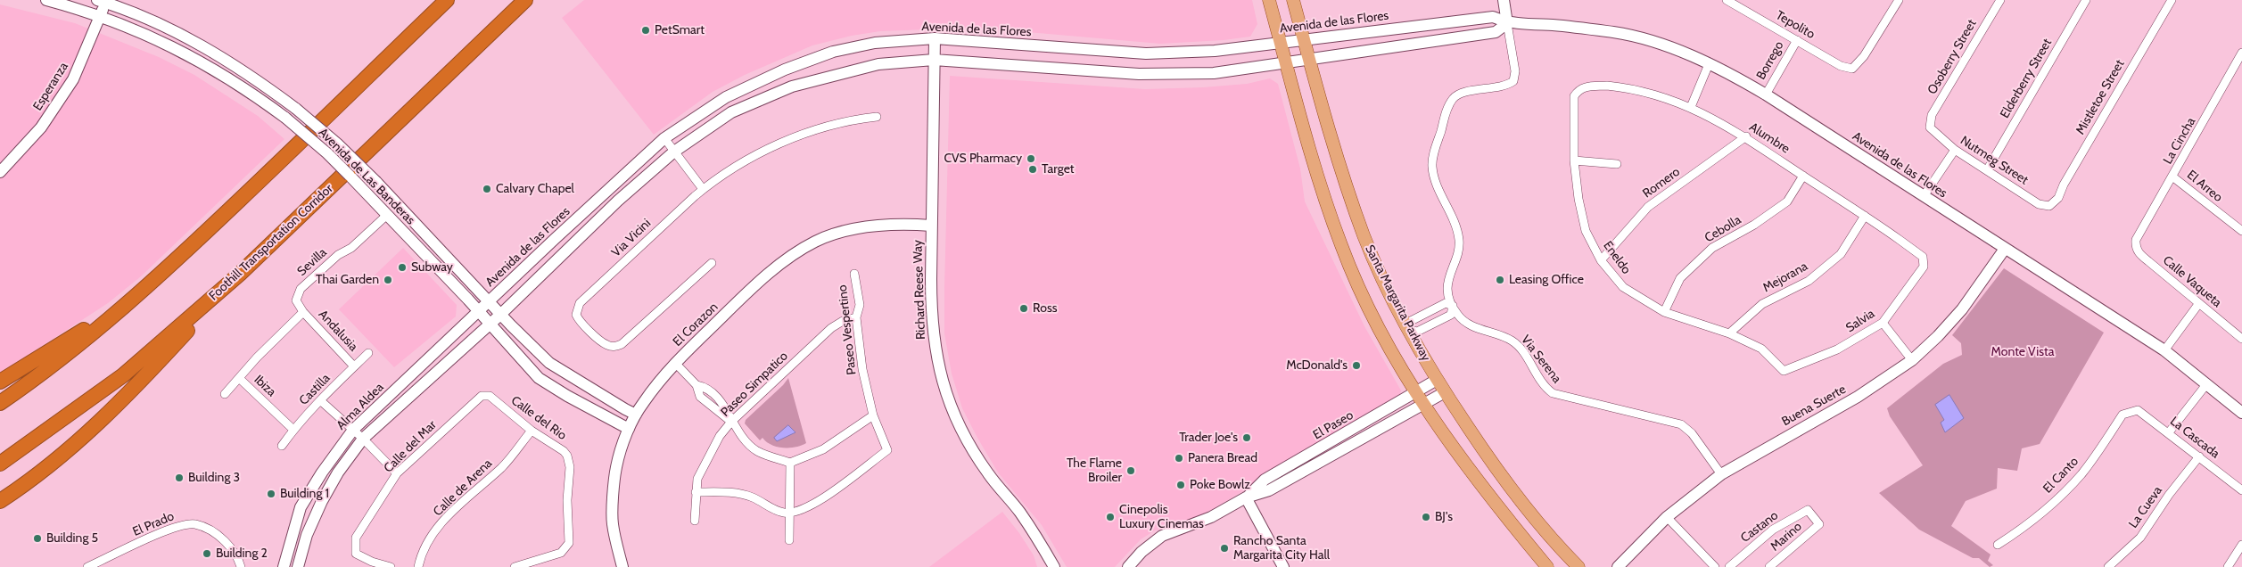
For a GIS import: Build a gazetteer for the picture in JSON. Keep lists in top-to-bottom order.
{
  "streets": {
    "highway": ["Foothill Transportation Corridor"],
    "main road": [
      "Avenida de las Flores",
      "Esperanza",
      "Avenida de Las Banderas",
      "Richard Reese Way",
      "Santa Margarita Parkway",
      "El Corazon",
      "Buena Suerte",
      "Alma Aldea",
      "El Paseo"
    ],
    "street": [
      "Tepolito",
      "Osoberry Street",
      "Borrego",
      "Elderberry Street",
      "Mistletoe Street",
      "Alumbre",
      "La Cincha",
      "Nutmeg Street",
      "Romero",
      "El Arreo",
      "Cebolla",
      "Via Vicini",
      "Eneldo",
      "Sevilla",
      "Mejorana",
      "Calle Vaqueta",
      "Salvia",
      "Paseo Vespertino",
      "Andalusia",
      "Via Serena",
      "Paseo Simpatico",
      "Ibiza",
      "Castilla",
      "Calle del Rio",
      "La Cascada",
      "Calle del Mar",
      "El Canto",
      "Calle de Arena",
      "La Cueva",
      "El Prado",
      "Castano",
      "Marino"
    ]
  },
  "crossings": [
    ["Avenida de las Flores", "Borrego"],
    ["Avenida de las Flores", "Avenida de Las Banderas"],
    ["Avenida de las Flores", "Richard Reese Way"],
    ["Avenida de las Flores", "Santa Margarita Parkway"],
    ["Avenida de las Flores", "Via Serena"],
    ["Avenida de las Flores", "Buena Suerte"],
    ["Avenida de las Flores", "Alma Aldea"],
    ["Tepolito", "Borrego"],
    ["Osoberry Street", "Nutmeg Street"],
    ["Elderberry Street", "Nutmeg Street"],
    ["Esperanza", "Avenida de Las Banderas"],
    ["Mistletoe Street", "Nutmeg Street"],
    ["Alumbre", "Romero"],
    ["Alumbre", "Cebolla"],
    ["Alumbre", "Eneldo"],
    ["Alumbre", "Mejorana"],
    ["Alumbre", "Salvia"],
    ["La Cincha", "El Arreo"],
    ["La Cincha", "Calle Vaqueta"],
    ["Avenida de Las Banderas", "Sevilla"],
    ["Avenida de Las Banderas", "El Corazon"],
    ["Avenida de Las Banderas", "Alma Aldea"],
    ["Romero", "Eneldo"],
    ["Cebolla", "Eneldo"],
    ["Eneldo", "Mejorana"],
    ["Eneldo", "Salvia"],
    ["Sevilla", "Andalusia"],
    ["Richard Reese Way", "El Corazon"],
    ["Santa Margarita Parkway", "El Paseo"],
    ["Paseo Vespertino", "Paseo Simpatico"],
    ["Andalusia", "Castilla"],
    ["Via Serena", "Buena Suerte"],
    ["Ibiza", "Castilla"],
    ["Calle del Rio", "Calle del Mar"],
    ["Calle del Rio", "Calle de Arena"],
    ["La Cascada", "El Canto"],
    ["La Cascada", "La Cueva"],
    ["Castano", "Marino"]
  ],
  "parks": ["Monte Vista"],
  "places": [
    "PetSmart",
    "CVS Pharmacy",
    "Target",
    "Calvary Chapel",
    "Subway",
    "Thai Garden",
    "Leasing Office",
    "Ross",
    "McDonald's",
    "Trader Joe's",
    "Panera Bread",
    "The Flame Broiler",
    "Building 3",
    "Poke Bowlz",
    "Building 1",
    "Cinepolis Luxury Cinemas",
    "BJ's",
    "Building 5",
    "Rancho Santa Margarita City Hall",
    "Building 2"
  ]
}
